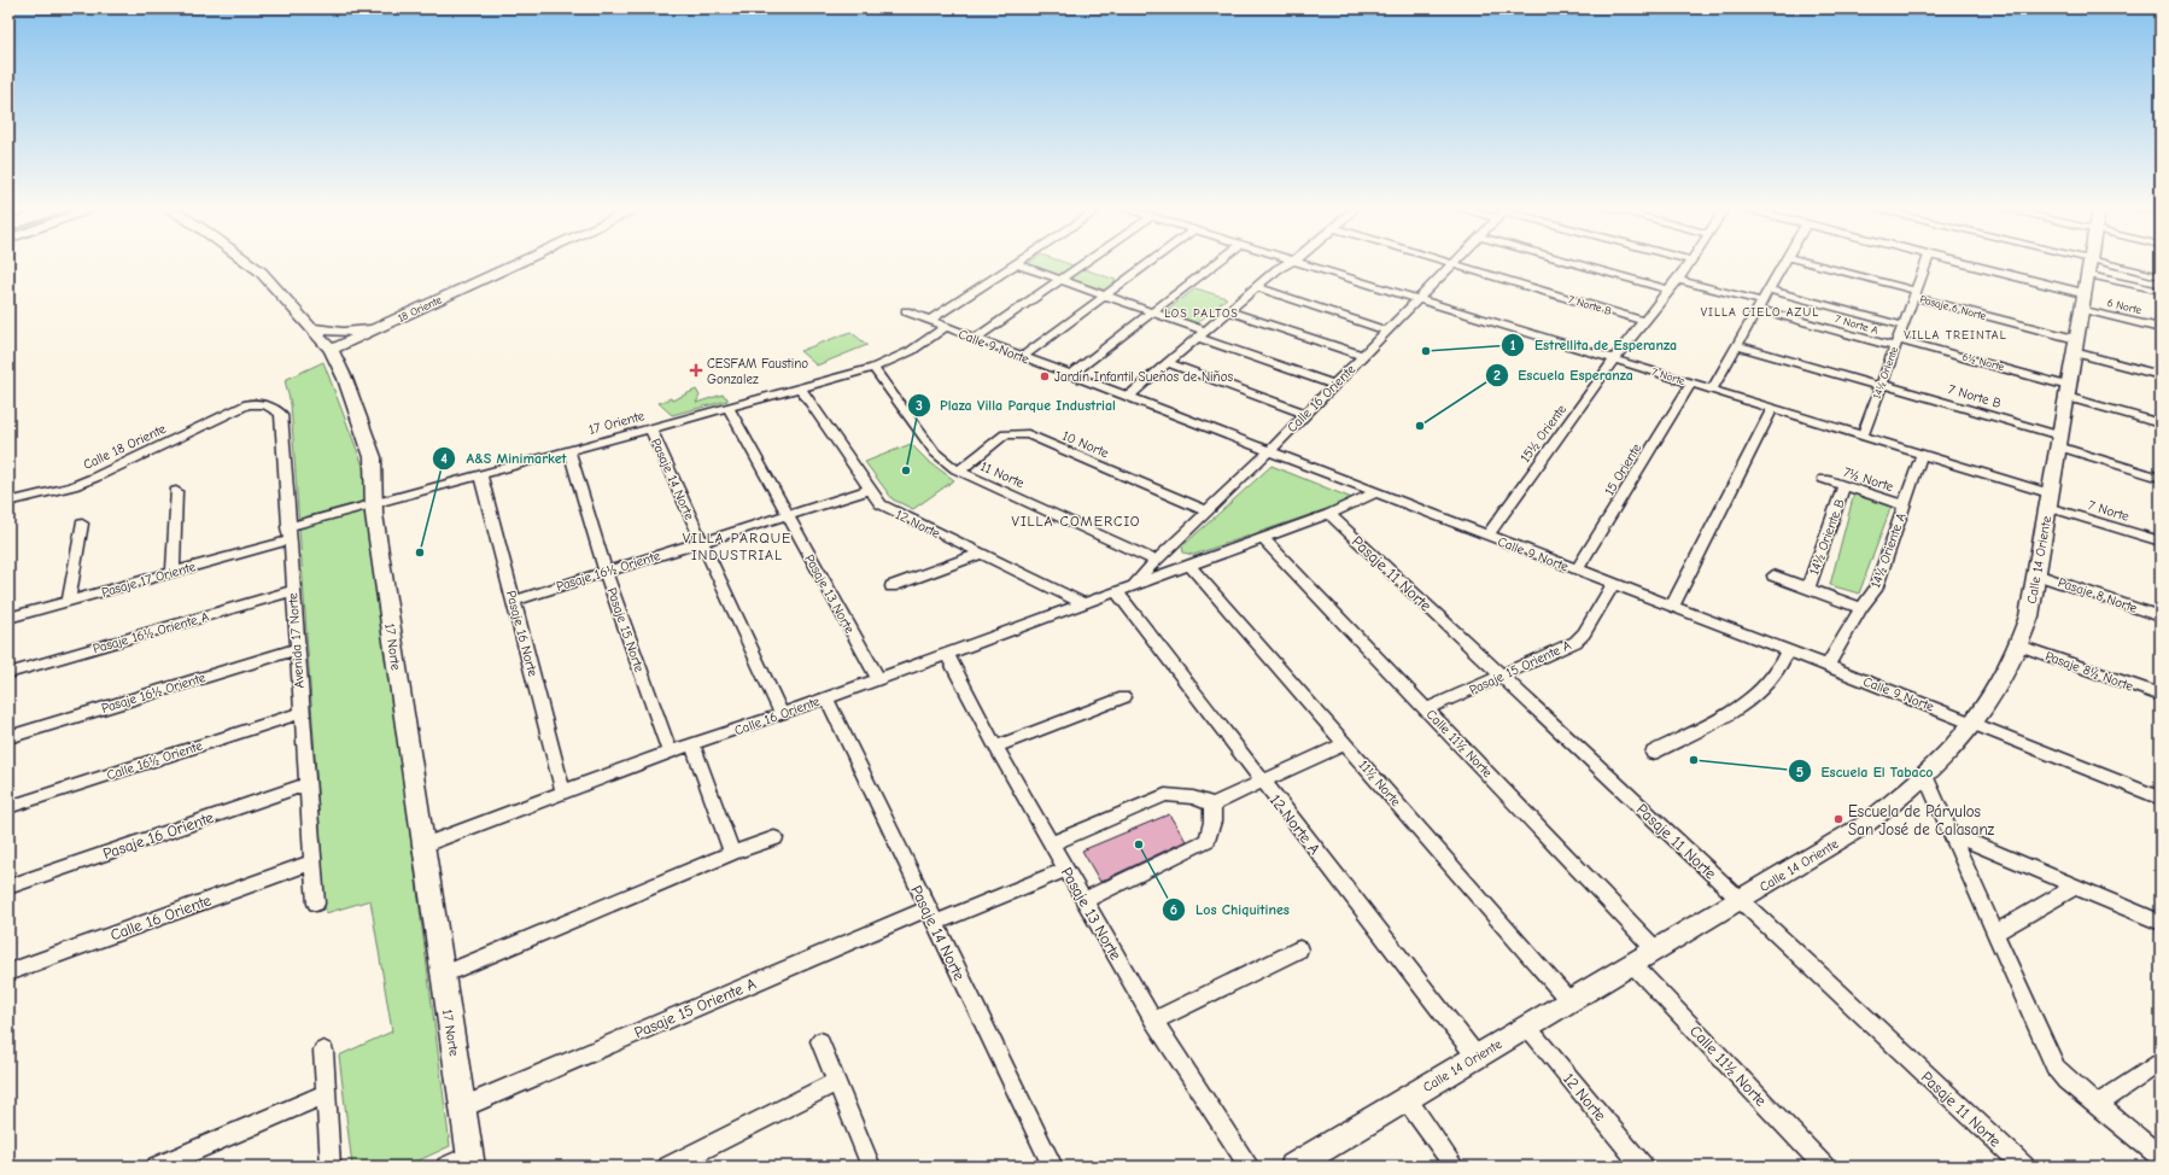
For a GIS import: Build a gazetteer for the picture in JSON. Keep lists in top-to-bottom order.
{
  "streets": {
    "street": [
      "7 Norte B",
      "6 Norte",
      "Pasaje 6 Norte",
      "18 Oriente",
      "7 Norte A",
      "Calle 9 Norte",
      "6½ Norte",
      "14½ Oriente",
      "7 Norte",
      "Calle 16 Oriente",
      "17 Oriente",
      "15½ Oriente",
      "10 Norte",
      "Calle 18 Oriente",
      "15 Oriente",
      "11 Norte",
      "Pasaje 14 Norte",
      "7½ Norte",
      "12 Norte",
      "14½ Oriente B",
      "14½ Oriente A",
      "Calle 14 Oriente",
      "Pasaje 16½ Oriente",
      "Pasaje 11 Norte",
      "Pasaje 17 Oriente",
      "Pasaje 13 Norte",
      "Pasaje 8 Norte",
      "Pasaje 15 Norte",
      "Pasaje 16½ Oriente A",
      "Pasaje 16 Norte",
      "Avenida 17 Norte",
      "17 Norte",
      "Pasaje 15 Oriente A",
      "Pasaje 8½ Norte",
      "Calle 11½ Norte",
      "Calle 16½ Oriente",
      "11½ Norte",
      "12 Norte A",
      "Pasaje 16 Oriente"
    ]
  },
  "crossings": [
    ["7 Norte B", "14½ Oriente"],
    ["7 Norte B", "Calle 16 Oriente"],
    ["7 Norte B", "15½ Oriente"],
    ["7 Norte B", "Calle 14 Oriente"],
    ["6 Norte", "Calle 14 Oriente"],
    ["Pasaje 6 Norte", "14½ Oriente"],
    ["Pasaje 6 Norte", "Calle 14 Oriente"],
    ["18 Oriente", "17 Norte"],
    ["7 Norte A", "6½ Norte"],
    ["7 Norte A", "14½ Oriente"],
    ["7 Norte A", "15½ Oriente"],
    ["Calle 9 Norte", "Calle 16 Oriente"],
    ["Calle 9 Norte", "17 Oriente"],
    ["Calle 9 Norte", "15½ Oriente"],
    ["Calle 9 Norte", "15 Oriente"],
    ["Calle 9 Norte", "14½ Oriente A"],
    ["Calle 9 Norte", "Calle 14 Oriente"],
    ["Calle 9 Norte", "Pasaje 15 Oriente A"],
    ["6½ Norte", "14½ Oriente"],
    ["6½ Norte", "Calle 14 Oriente"],
    ["14½ Oriente", "7 Norte"],
    ["7 Norte", "Calle 16 Oriente"],
    ["7 Norte", "15½ Oriente"],
    ["7 Norte", "15 Oriente"],
    ["7 Norte", "14½ Oriente A"],
    ["7 Norte", "Calle 14 Oriente"],
    ["Calle 16 Oriente", "10 Norte"],
    ["Calle 16 Oriente", "11 Norte"],
    ["Calle 16 Oriente", "Pasaje 14 Norte"],
    ["Calle 16 Oriente", "12 Norte"],
    ["Calle 16 Oriente", "Pasaje 11 Norte"],
    ["Calle 16 Oriente", "Pasaje 13 Norte"],
    ["Calle 16 Oriente", "Pasaje 15 Norte"],
    ["Calle 16 Oriente", "Pasaje 16 Norte"],
    ["Calle 16 Oriente", "Avenida 17 Norte"],
    ["Calle 16 Oriente", "17 Norte"],
    ["Calle 16 Oriente", "Calle 11½ Norte"],
    ["Calle 16 Oriente", "11½ Norte"],
    ["Calle 16 Oriente", "12 Norte A"],
    ["17 Oriente", "11 Norte"],
    ["17 Oriente", "Pasaje 14 Norte"],
    ["17 Oriente", "12 Norte"],
    ["17 Oriente", "Pasaje 17 Oriente"],
    ["17 Oriente", "Pasaje 13 Norte"],
    ["17 Oriente", "Pasaje 15 Norte"],
    ["17 Oriente", "Pasaje 16 Norte"],
    ["17 Oriente", "Avenida 17 Norte"],
    ["17 Oriente", "17 Norte"],
    ["10 Norte", "11 Norte"],
    ["Calle 18 Oriente", "Avenida 17 Norte"],
    ["Pasaje 14 Norte", "Pasaje 16½ Oriente"],
    ["Pasaje 14 Norte", "Pasaje 15 Oriente A"],
    ["7½ Norte", "14½ Oriente B"],
    ["7½ Norte", "14½ Oriente A"],
    ["12 Norte", "Calle 14 Oriente"],
    ["12 Norte", "Pasaje 16½ Oriente"],
    ["Calle 14 Oriente", "Pasaje 11 Norte"],
    ["Calle 14 Oriente", "Pasaje 8 Norte"],
    ["Calle 14 Oriente", "Pasaje 8½ Norte"],
    ["Calle 14 Oriente", "Calle 11½ Norte"],
    ["Calle 14 Oriente", "11½ Norte"],
    ["Calle 14 Oriente", "12 Norte A"],
    ["Pasaje 16½ Oriente", "Pasaje 13 Norte"],
    ["Pasaje 16½ Oriente", "Pasaje 15 Norte"],
    ["Pasaje 16½ Oriente", "Pasaje 16 Norte"],
    ["Pasaje 16½ Oriente", "Avenida 17 Norte"],
    ["Pasaje 11 Norte", "Pasaje 15 Oriente A"],
    ["Pasaje 17 Oriente", "Avenida 17 Norte"],
    ["Pasaje 13 Norte", "Pasaje 15 Oriente A"],
    ["Pasaje 16½ Oriente A", "Avenida 17 Norte"],
    ["Avenida 17 Norte", "Calle 16½ Oriente"],
    ["Avenida 17 Norte", "Pasaje 16 Oriente"],
    ["17 Norte", "Pasaje 15 Oriente A"],
    ["Pasaje 15 Oriente A", "Calle 11½ Norte"]
  ],
  "districts": [
    "VILLA CIELO AZUL",
    "LOS PALTOS",
    "VILLA TREINTAL",
    "VILLA COMERCIO",
    "VILLA PARQUE INDUSTRIAL"
  ],
  "places": {
    "other": [
      "Estrellita de Esperanza",
      "Jardín Infantil Sueños de Niños",
      "Escuela Esperanza",
      "Plaza Villa Parque Industrial",
      "A&S Minimarket",
      "Escuela El Tabaco",
      "Escuela de Párvulos San José de Calasanz",
      "Los Chiquitines"
    ],
    "health": ["CESFAM Faustino Gonzalez"]
  }
}
